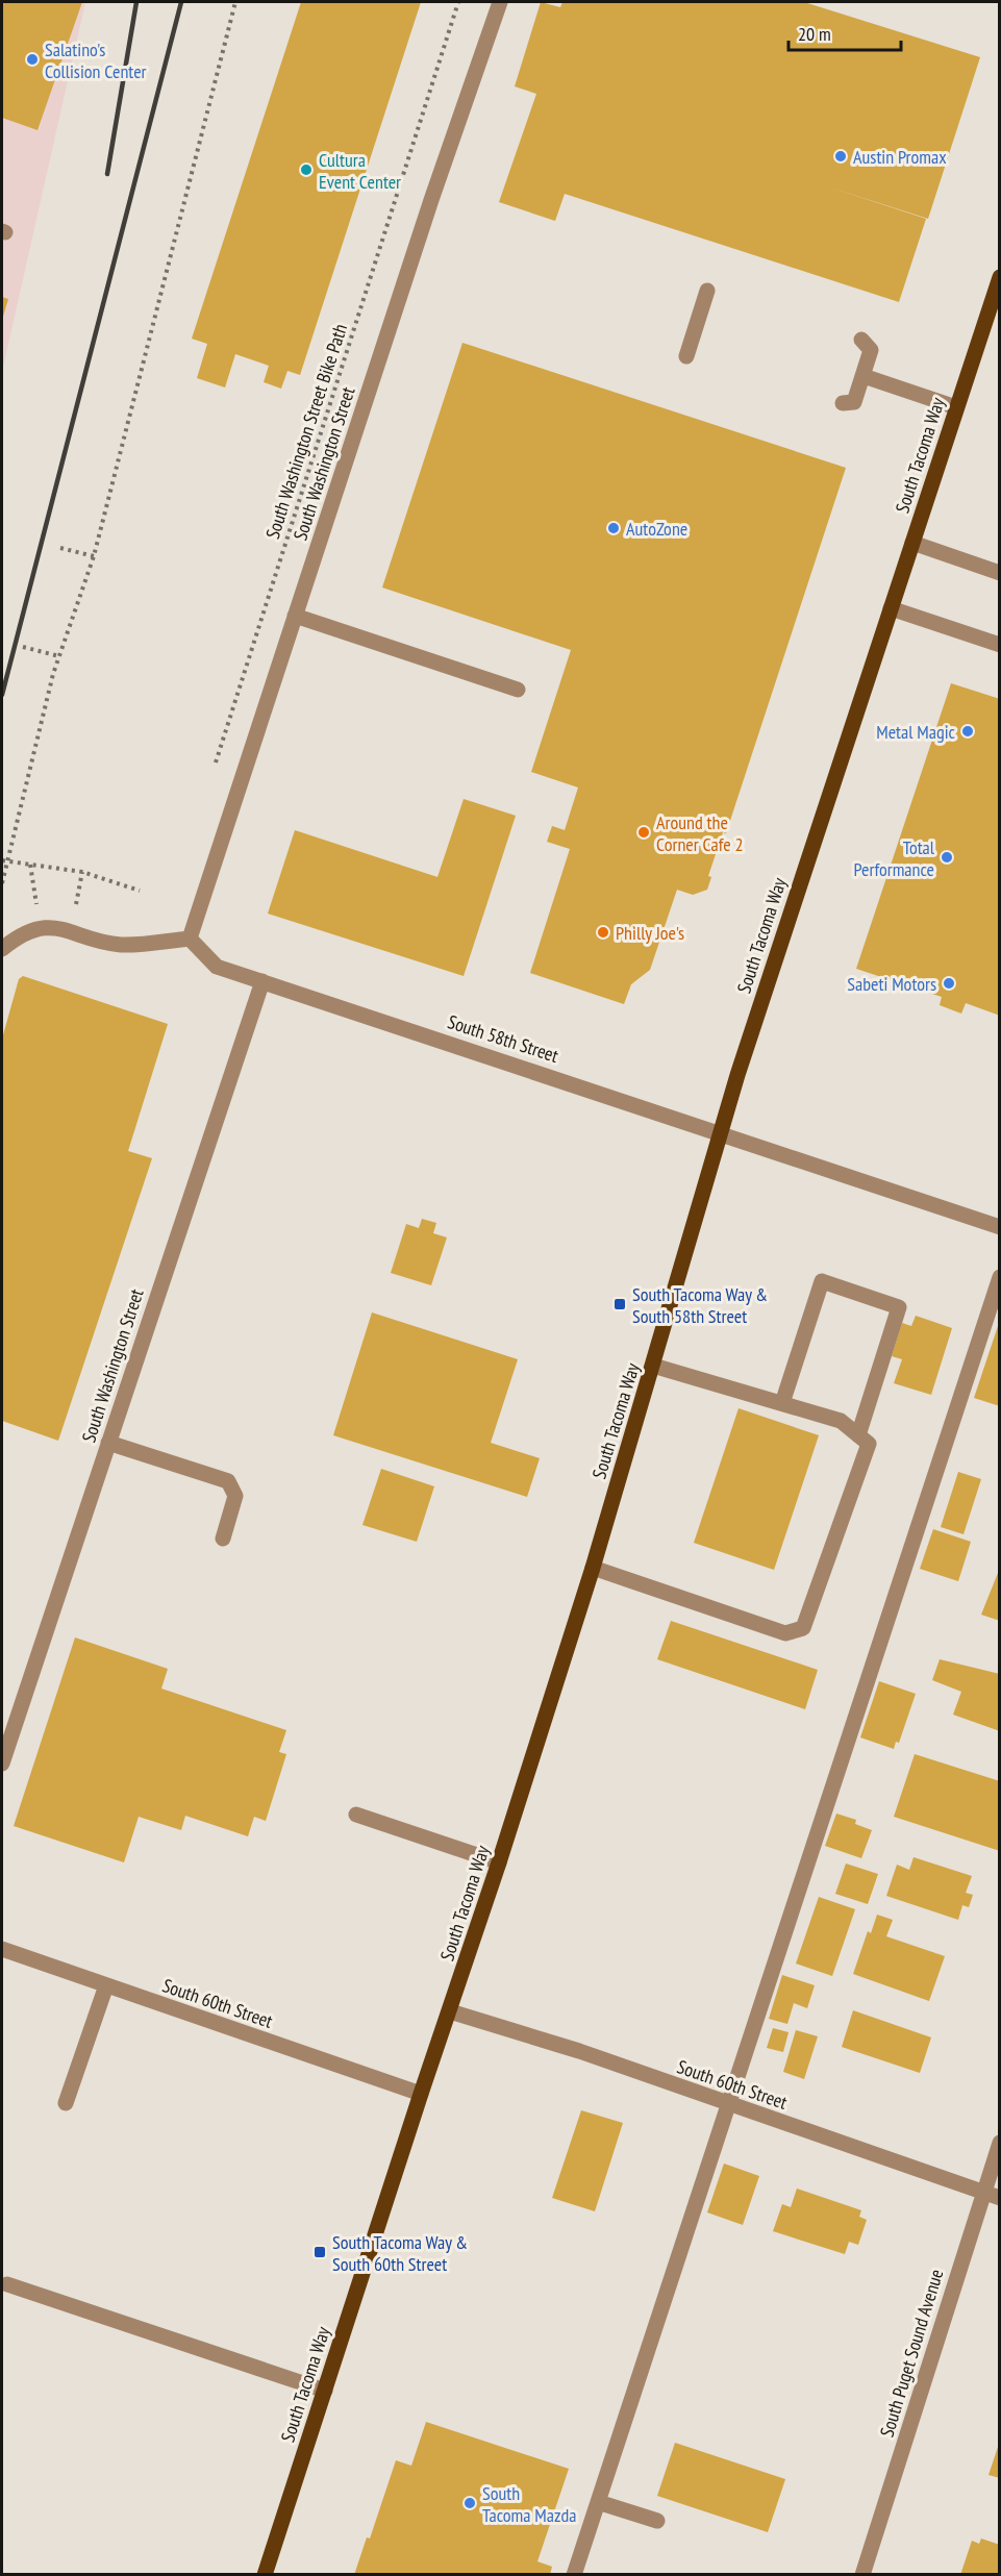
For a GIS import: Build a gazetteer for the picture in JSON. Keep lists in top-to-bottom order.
{
  "streets": {
    "main road": ["South Tacoma Way"],
    "street": [
      "South Washington Street",
      "South 58th Street",
      "South 60th Street",
      "South Puget Sound Avenue"
    ],
    "path": ["South Washington Street Bike Path"]
  },
  "crossings": [
    ["South Tacoma Way", "South 58th Street"],
    ["South Tacoma Way", "South 60th Street"],
    ["South Washington Street", "South 58th Street"],
    ["South 60th Street", "South Puget Sound Avenue"]
  ],
  "places": {
    "other": [
      "Salatino's Collision Center",
      "Austin Promax",
      "Cultura Event Center",
      "AutoZone",
      "Metal Magic",
      "Around the Corner Cafe 2",
      "Total Performance",
      "Philly Joe's",
      "Sabeti Motors",
      "South Tacoma Mazda"
    ],
    "transit": ["South Tacoma Way & South 58th Street", "South Tacoma Way & South 60th Street"]
  },
  "scale_bar": "20 m"
}
